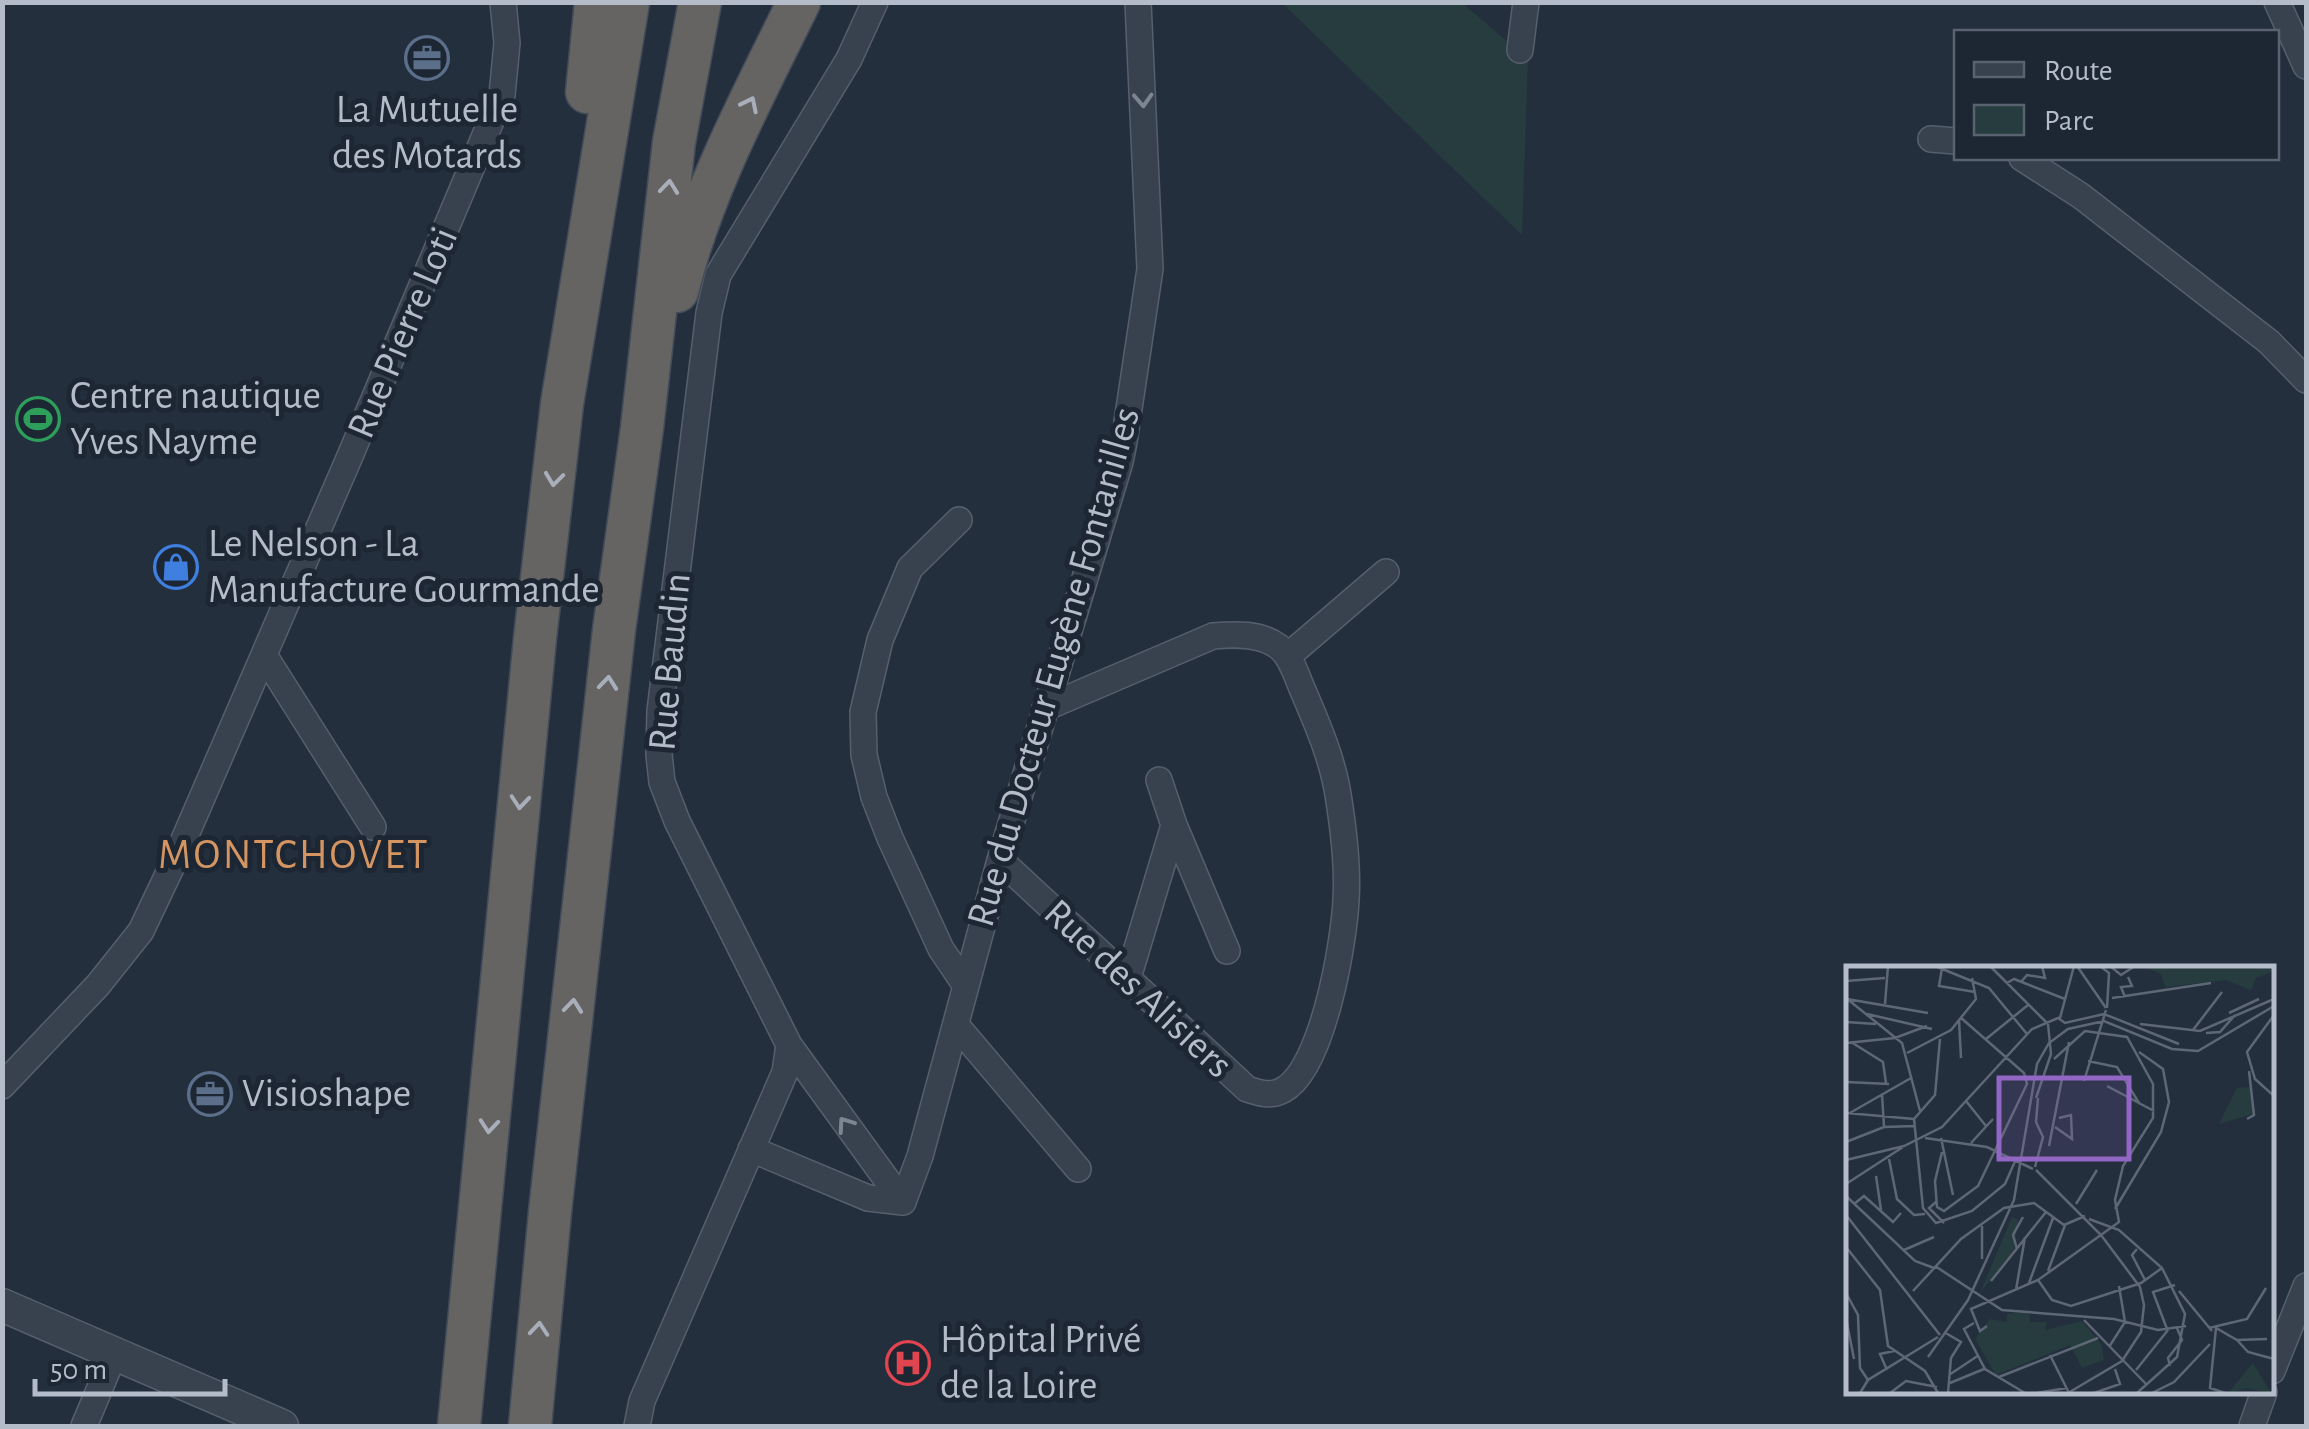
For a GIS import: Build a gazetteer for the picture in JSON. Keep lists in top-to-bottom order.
{
  "streets": {
    "street": [
      "Rue Pierre Loti",
      "Rue Baudin",
      "Rue du Docteur Eugène Fontanilles",
      "Rue des Alisiers"
    ]
  },
  "crossings": [
    ["Rue du Docteur Eugène Fontanilles", "Rue des Alisiers"]
  ],
  "one_way": ["Rue du Docteur Eugène Fontanilles"],
  "districts": ["MONTCHOVET"],
  "places": {
    "office": ["La Mutuelle des Motards", "Visioshape"],
    "sports": ["Centre nautique Yves Nayme"],
    "shop": ["Le Nelson - La Manufacture Gourmande"],
    "hospital": ["Hôpital Privé de la Loire"]
  },
  "legend": ["Route", "Parc"],
  "scale_bar": "50 m"
}
